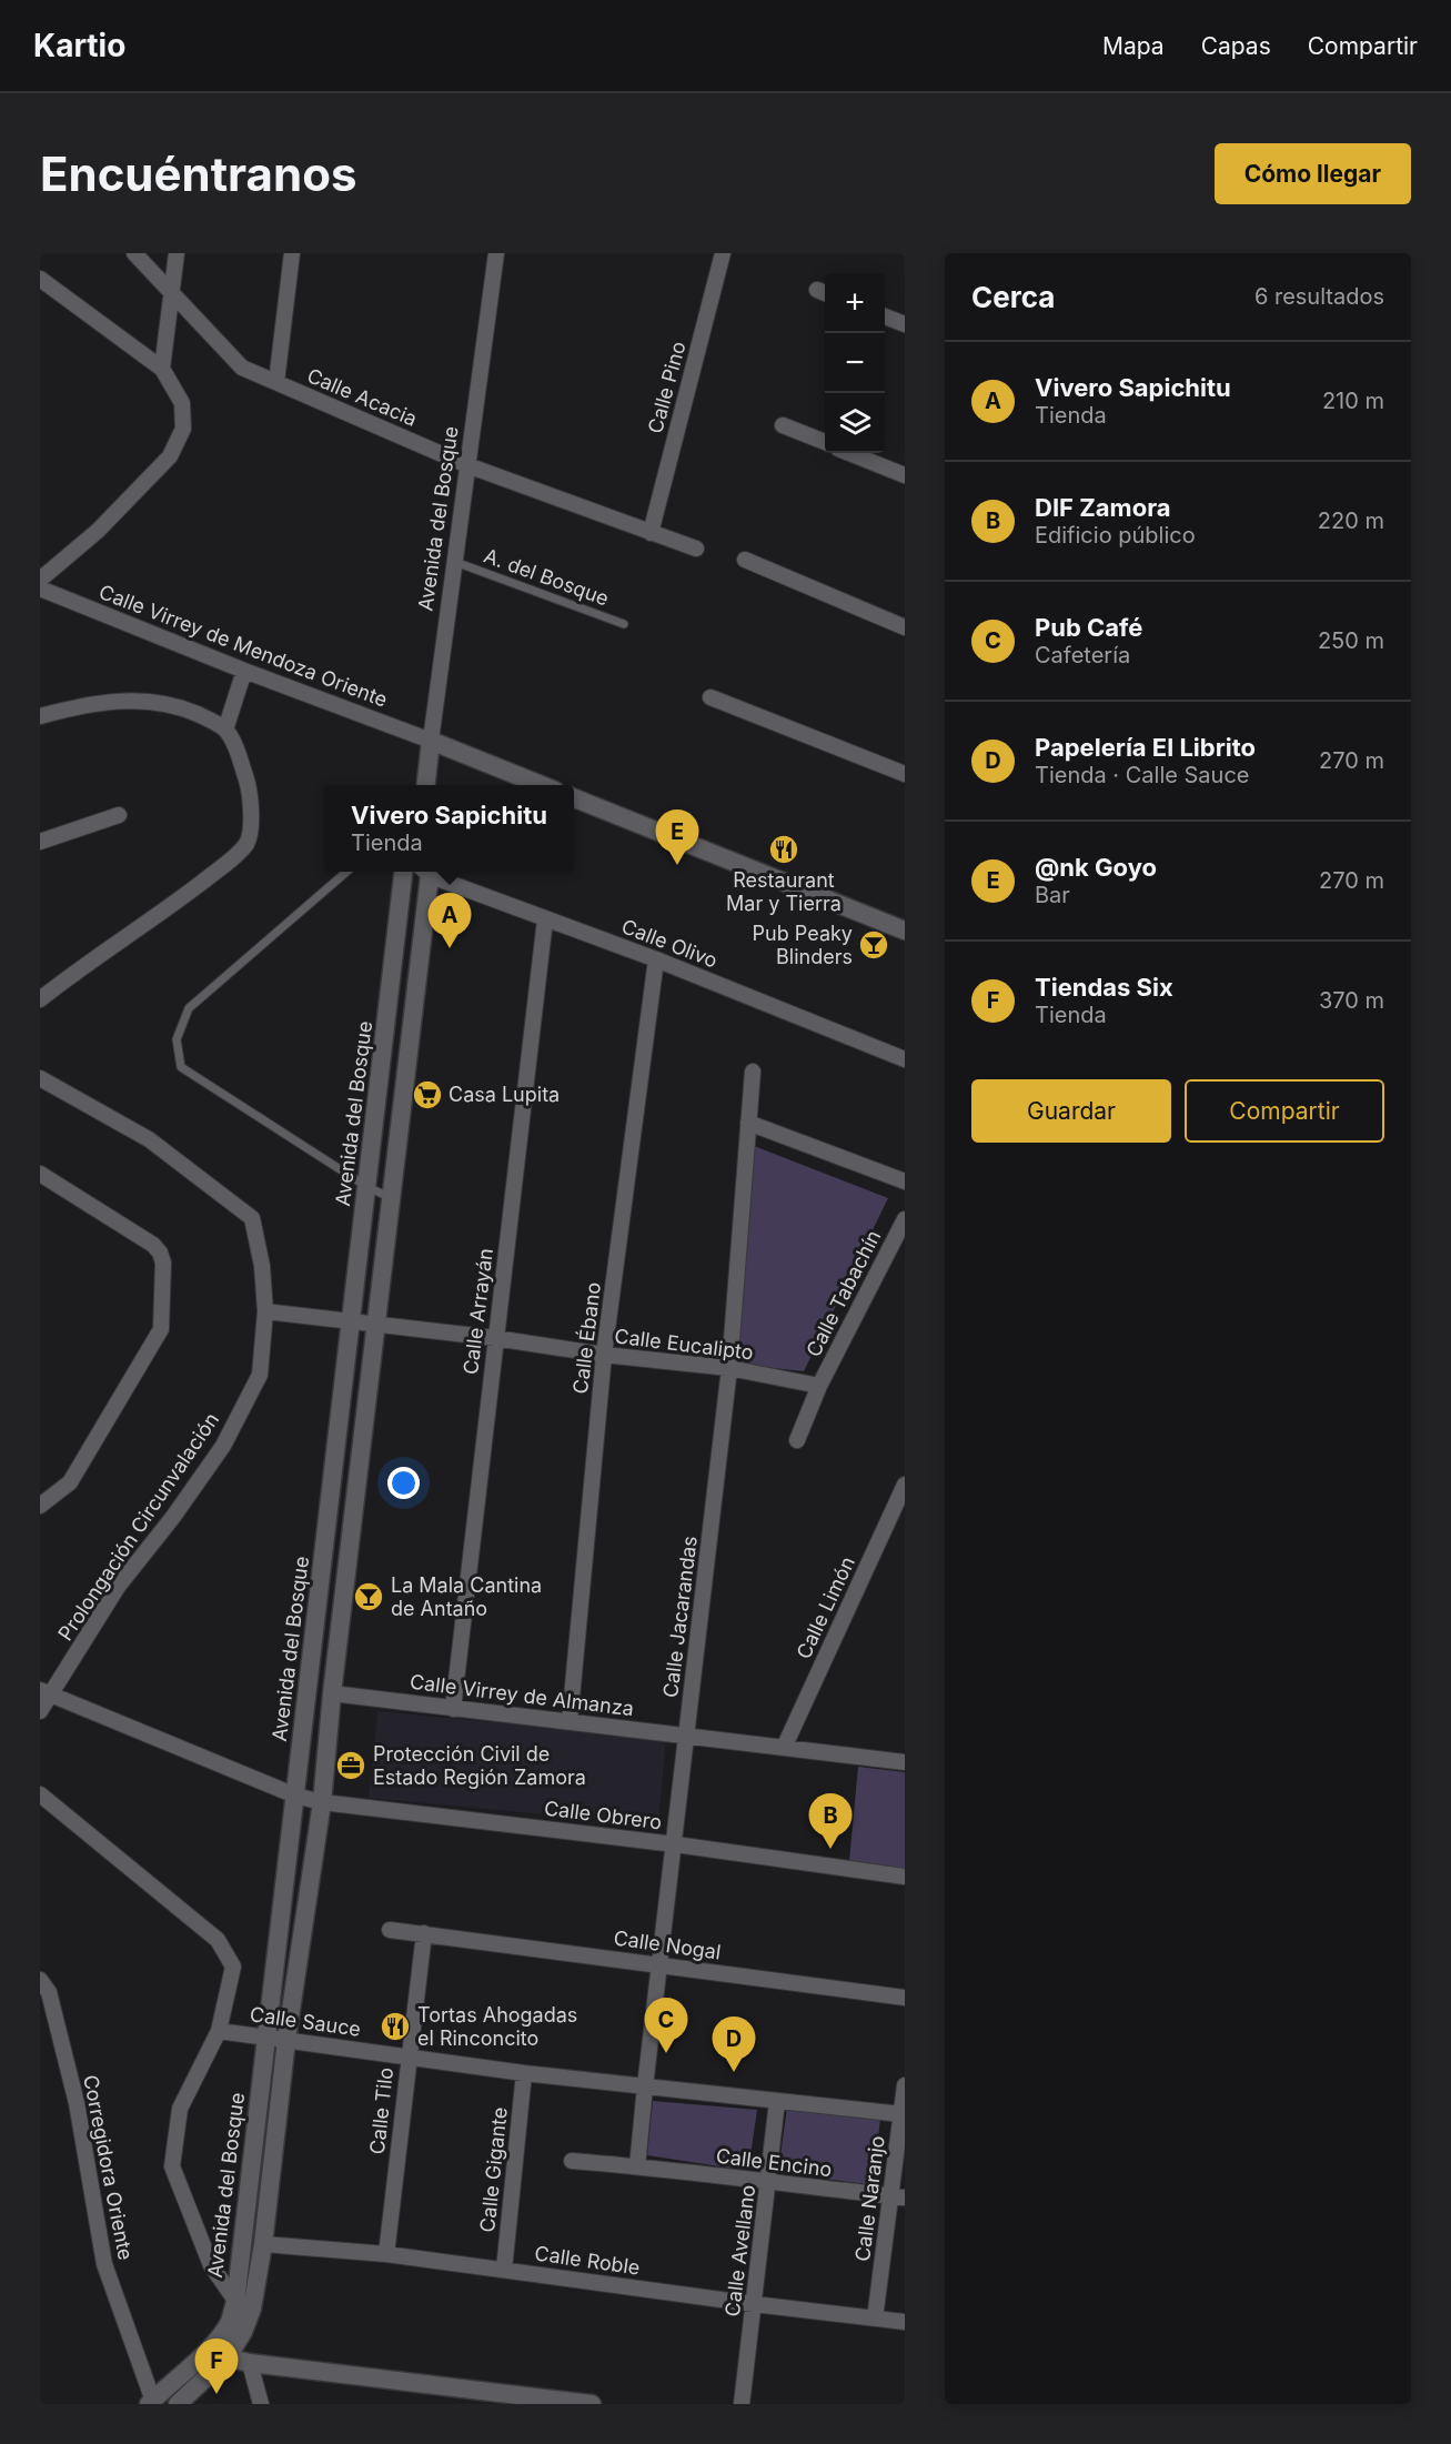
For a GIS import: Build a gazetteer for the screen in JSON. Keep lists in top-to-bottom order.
{
  "streets": {
    "street": [
      "Calle Pino",
      "Calle Acacia",
      "Avenida del Bosque",
      "Calle Virrey de Mendoza Oriente",
      "Calle Olivo",
      "Calle Tabachín",
      "Calle Arrayán",
      "Calle Ébano",
      "Calle Eucalipto",
      "Prolongación Circunvalación",
      "Calle Limón",
      "Calle Jacarandas",
      "Calle Virrey de Almanza",
      "Calle Obrero",
      "Calle Nogal",
      "Calle Sauce",
      "Calle Tilo",
      "Calle Encino",
      "Corregidora Oriente",
      "Calle Gigante",
      "Calle Naranjo",
      "Calle Avellano",
      "Calle Roble"
    ],
    "lane": ["A. del Bosque"]
  },
  "crossings": [
    ["Calle Pino", "Calle Acacia"],
    ["Calle Acacia", "Avenida del Bosque"],
    ["Avenida del Bosque", "A. del Bosque"],
    ["Avenida del Bosque", "Calle Virrey de Mendoza Oriente"],
    ["Avenida del Bosque", "Calle Eucalipto"],
    ["Avenida del Bosque", "Calle Virrey de Almanza"],
    ["Avenida del Bosque", "Calle Obrero"],
    ["Avenida del Bosque", "Calle Sauce"],
    ["Avenida del Bosque", "Corregidora Oriente"],
    ["Avenida del Bosque", "Calle Roble"],
    ["Calle Olivo", "Calle Arrayán"],
    ["Calle Olivo", "Calle Ébano"],
    ["Calle Tabachín", "Calle Eucalipto"],
    ["Calle Arrayán", "Calle Eucalipto"],
    ["Calle Arrayán", "Calle Virrey de Almanza"],
    ["Calle Ébano", "Calle Eucalipto"],
    ["Calle Ébano", "Calle Virrey de Almanza"],
    ["Calle Eucalipto", "Prolongación Circunvalación"],
    ["Calle Eucalipto", "Calle Jacarandas"],
    ["Prolongación Circunvalación", "Calle Obrero"],
    ["Calle Limón", "Calle Virrey de Almanza"],
    ["Calle Jacarandas", "Calle Virrey de Almanza"],
    ["Calle Jacarandas", "Calle Obrero"],
    ["Calle Jacarandas", "Calle Nogal"],
    ["Calle Jacarandas", "Calle Sauce"],
    ["Calle Jacarandas", "Calle Encino"],
    ["Calle Nogal", "Calle Tilo"],
    ["Calle Sauce", "Calle Tilo"],
    ["Calle Sauce", "Calle Gigante"],
    ["Calle Sauce", "Calle Naranjo"],
    ["Calle Sauce", "Calle Avellano"],
    ["Calle Tilo", "Calle Roble"],
    ["Calle Encino", "Calle Naranjo"],
    ["Calle Encino", "Calle Avellano"],
    ["Calle Gigante", "Calle Roble"],
    ["Calle Naranjo", "Calle Roble"],
    ["Calle Avellano", "Calle Roble"]
  ],
  "places": {
    "restaurant": ["Restaurant Mar y Tierra", "Tortas Ahogadas el Rinconcito"],
    "bar": ["Pub Peaky Blinders", "La Mala Cantina de Antaño"],
    "supermarket": ["Casa Lupita"],
    "office": ["Protección Civil de Estado Región Zamora"]
  },
  "page": {
    "header": "Kartio",
    "nav": ["Mapa", "Capas", "Compartir"],
    "buttons": [
      "Cómo llegar",
      ["Guardar", "Compartir"]
    ],
    "title": "Encuéntranos",
    "heading": ["Cerca", "6 resultados"],
    "map_buttons": ["+", "−"],
    "list": [
      {
        "mark": "A",
        "name": "Vivero Sapichitu",
        "note": "Tienda",
        "value": "210 m"
      },
      {
        "mark": "B",
        "name": "DIF Zamora",
        "note": "Edificio público",
        "value": "220 m"
      },
      {
        "mark": "C",
        "name": "Pub Café",
        "note": "Cafetería",
        "value": "250 m"
      },
      {
        "mark": "D",
        "name": "Papelería El Librito",
        "note": "Tienda · Calle Sauce",
        "value": "270 m"
      },
      {
        "mark": "E",
        "name": "@nk Goyo",
        "note": "Bar",
        "value": "270 m"
      },
      {
        "mark": "F",
        "name": "Tiendas Six",
        "note": "Tienda",
        "value": "370 m"
      }
    ],
    "popup": ["Vivero Sapichitu", "Tienda"],
    "pins": [
      "E",
      "A",
      "B",
      "C",
      "D",
      "F"
    ]
  }
}
